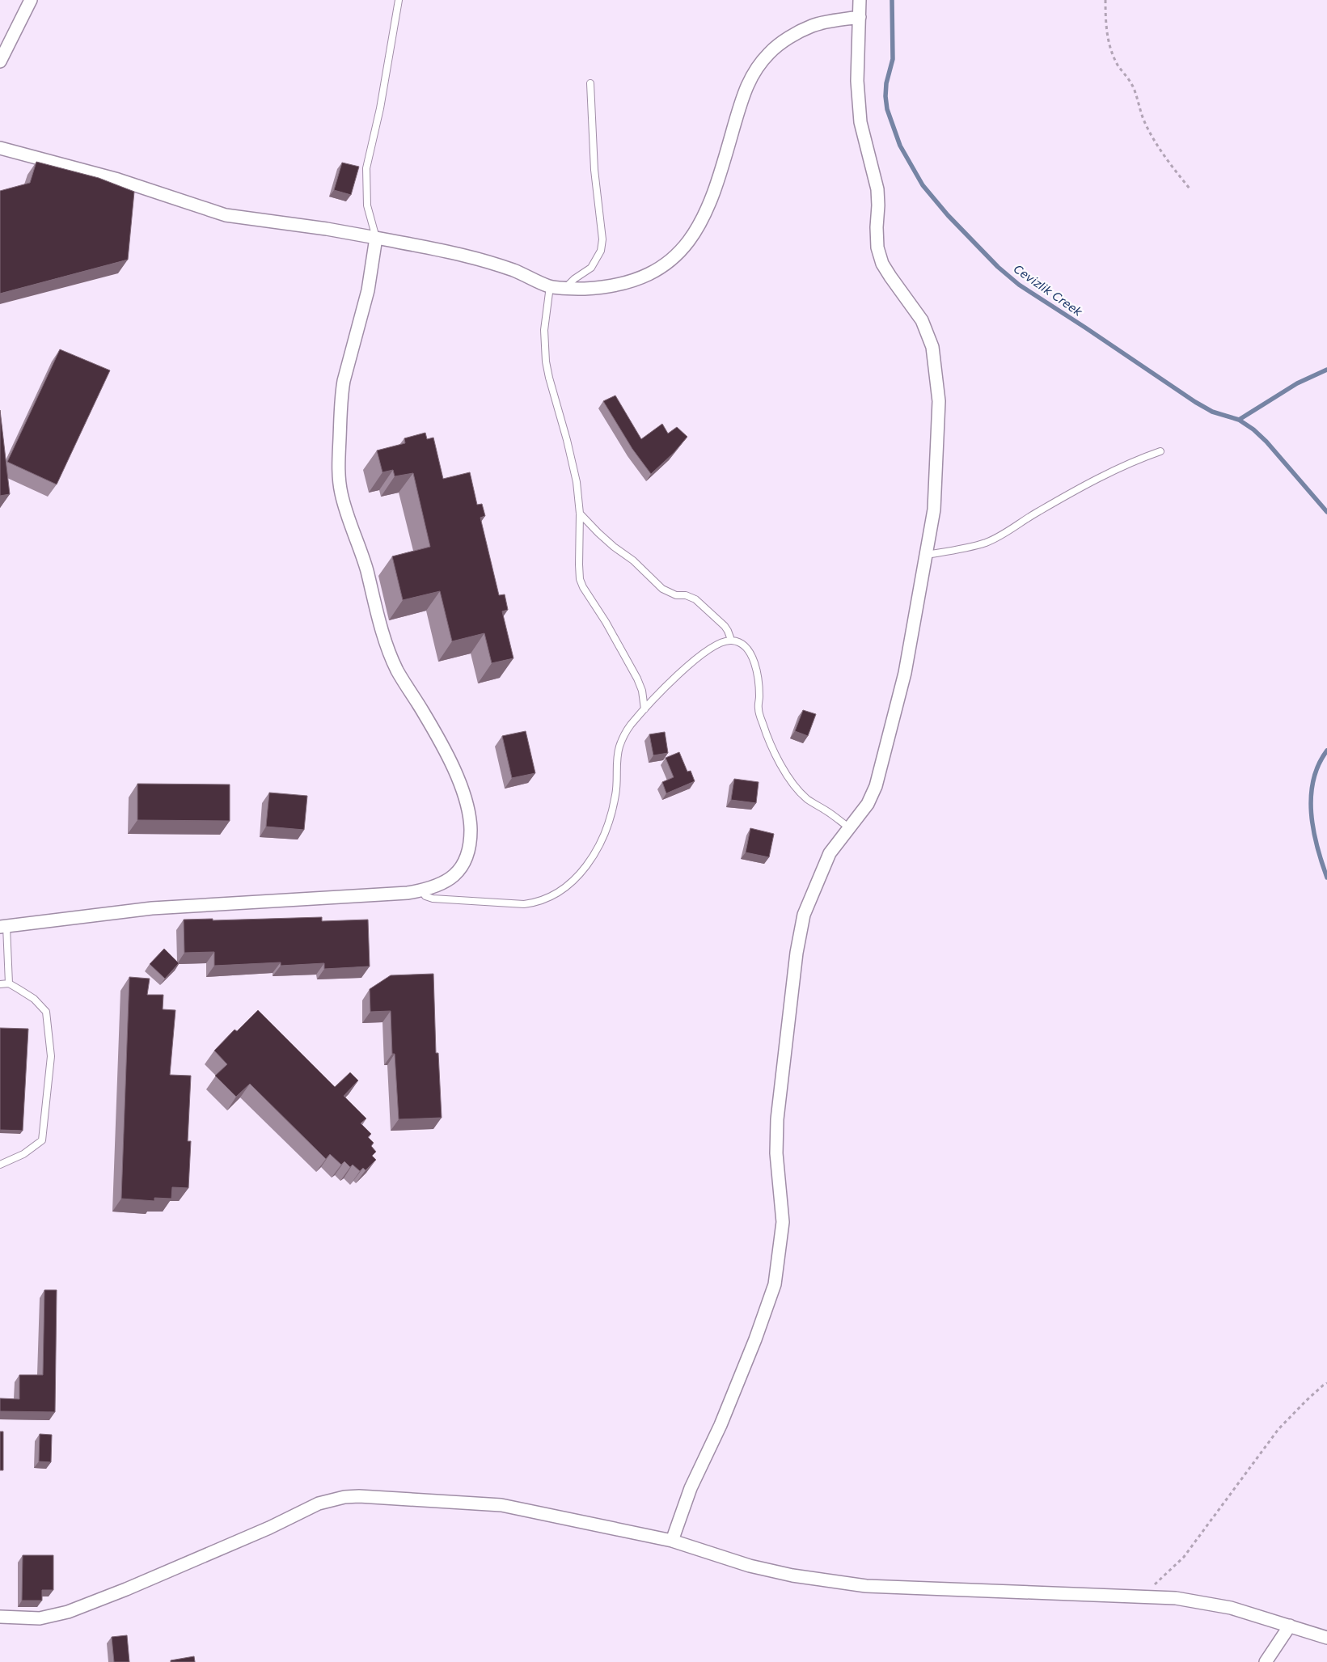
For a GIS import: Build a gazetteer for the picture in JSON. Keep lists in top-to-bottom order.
{
  "water": ["Cevizlik Creek"]
}
